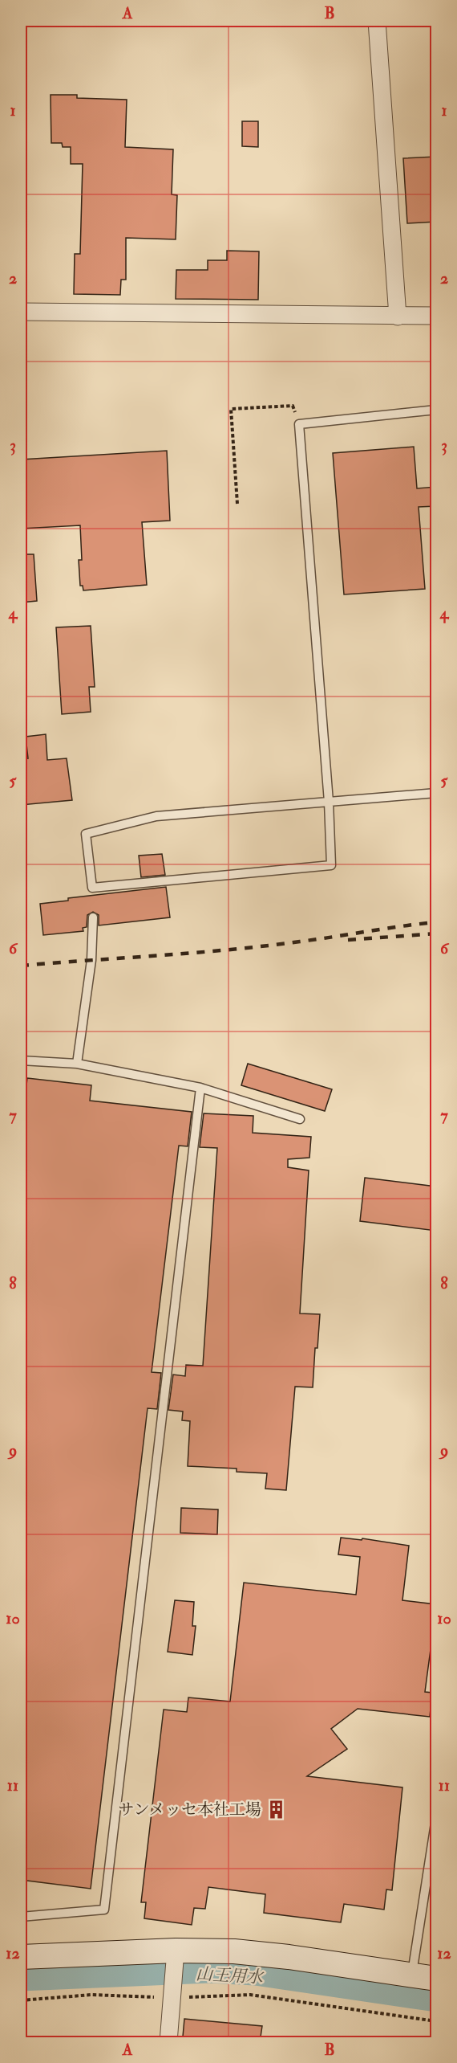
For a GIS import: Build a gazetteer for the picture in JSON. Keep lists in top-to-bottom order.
{
  "water": ["山王用水"],
  "places": {
    "building": ["サンメッセ本社工場"]
  },
  "grid": {
    "columns": ["A", "B"],
    "rows": [
      "1",
      "2",
      "3",
      "4",
      "5",
      "6",
      "7",
      "8",
      "9",
      "10",
      "11",
      "12"
    ]
  }
}
